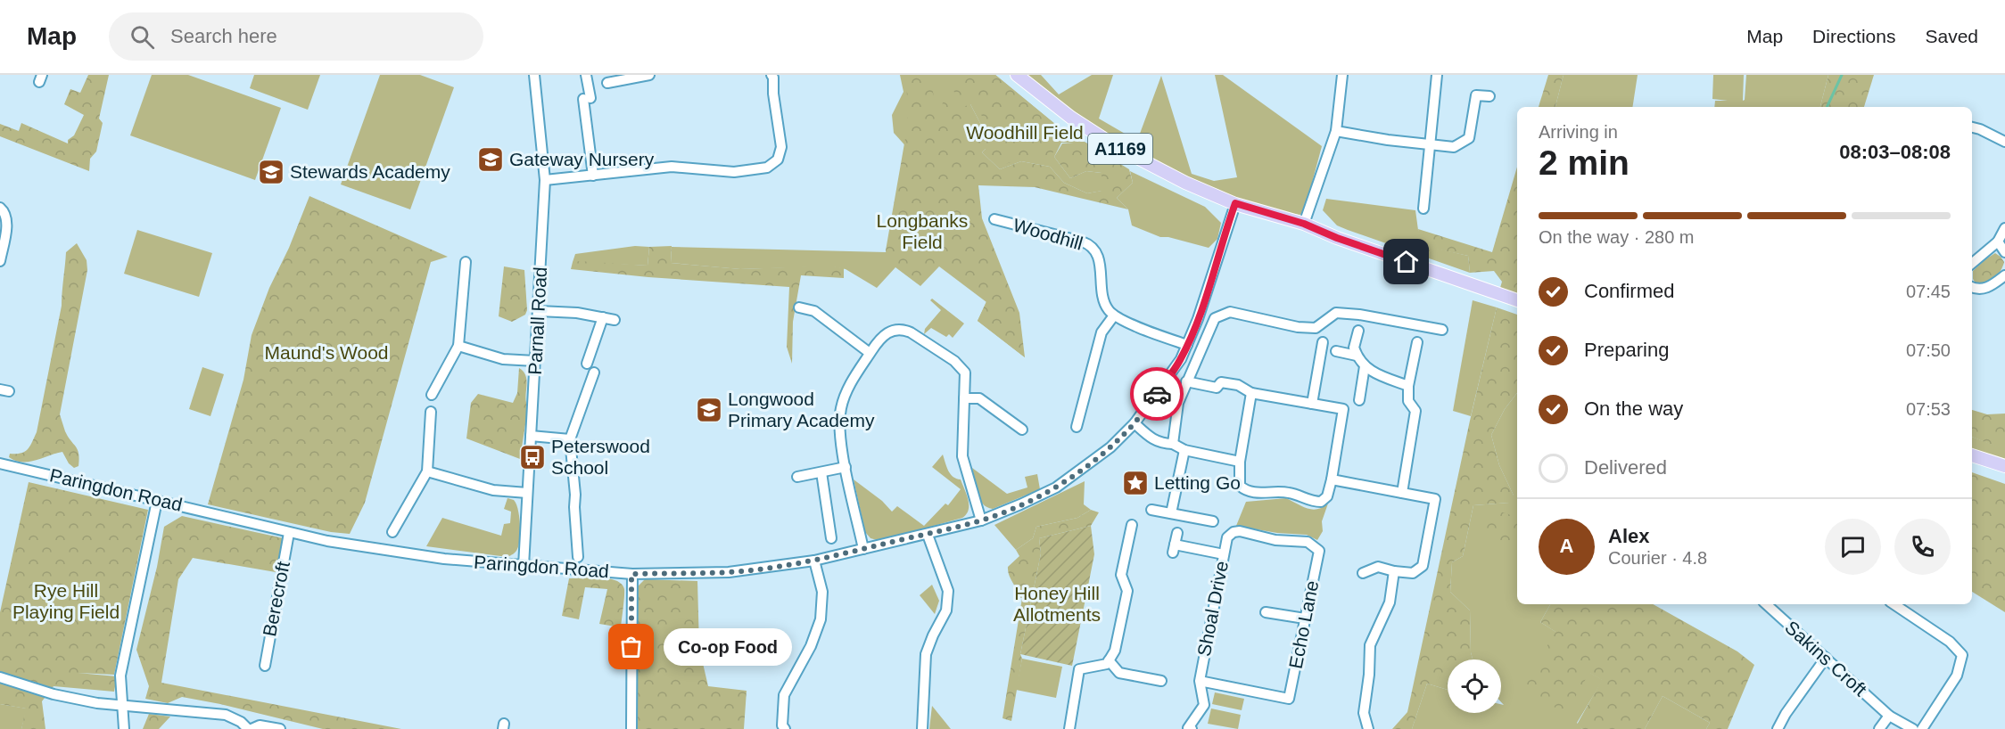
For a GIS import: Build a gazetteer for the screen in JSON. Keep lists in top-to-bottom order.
{
  "streets": {
    "main road": ["A1169"],
    "street": [
      "Woodhill",
      "Parnall Road",
      "Paringdon Road",
      "Berecroft",
      "Shoal Drive",
      "Echo Lane",
      "Sakins Croft"
    ]
  },
  "crossings": [
    ["A1169", "Paringdon Road"],
    ["Parnall Road", "Paringdon Road"],
    ["Paringdon Road", "Berecroft"],
    ["Shoal Drive", "Echo Lane"]
  ],
  "parks": [
    "Woodhill Field",
    "Longbanks Field",
    "Maund's Wood",
    "Rye Hill Playing Field",
    "Honey Hill Allotments"
  ],
  "places": {
    "school or university": ["Gateway Nursery", "Stewards Academy", "Longwood Primary Academy"],
    "bus stop": ["Peterswood School"],
    "place": ["Letting Go"],
    "other": ["Co-op Food"]
  },
  "page": {
    "header": "Map",
    "search": "Search here",
    "nav": ["Map", "Directions", "Saved"],
    "heading": ["2 min", "Arriving in", "08:03–08:08"],
    "panel": ["Alex", "Courier · 4.8"],
    "bar": "On the way · 280 m",
    "list": [
      ["Confirmed", "07:45"],
      ["Preparing", "07:50"],
      ["On the way", "07:53"],
      "Delivered"
    ],
    "round": "A",
    "bubble": "Co-op Food"
  }
}
